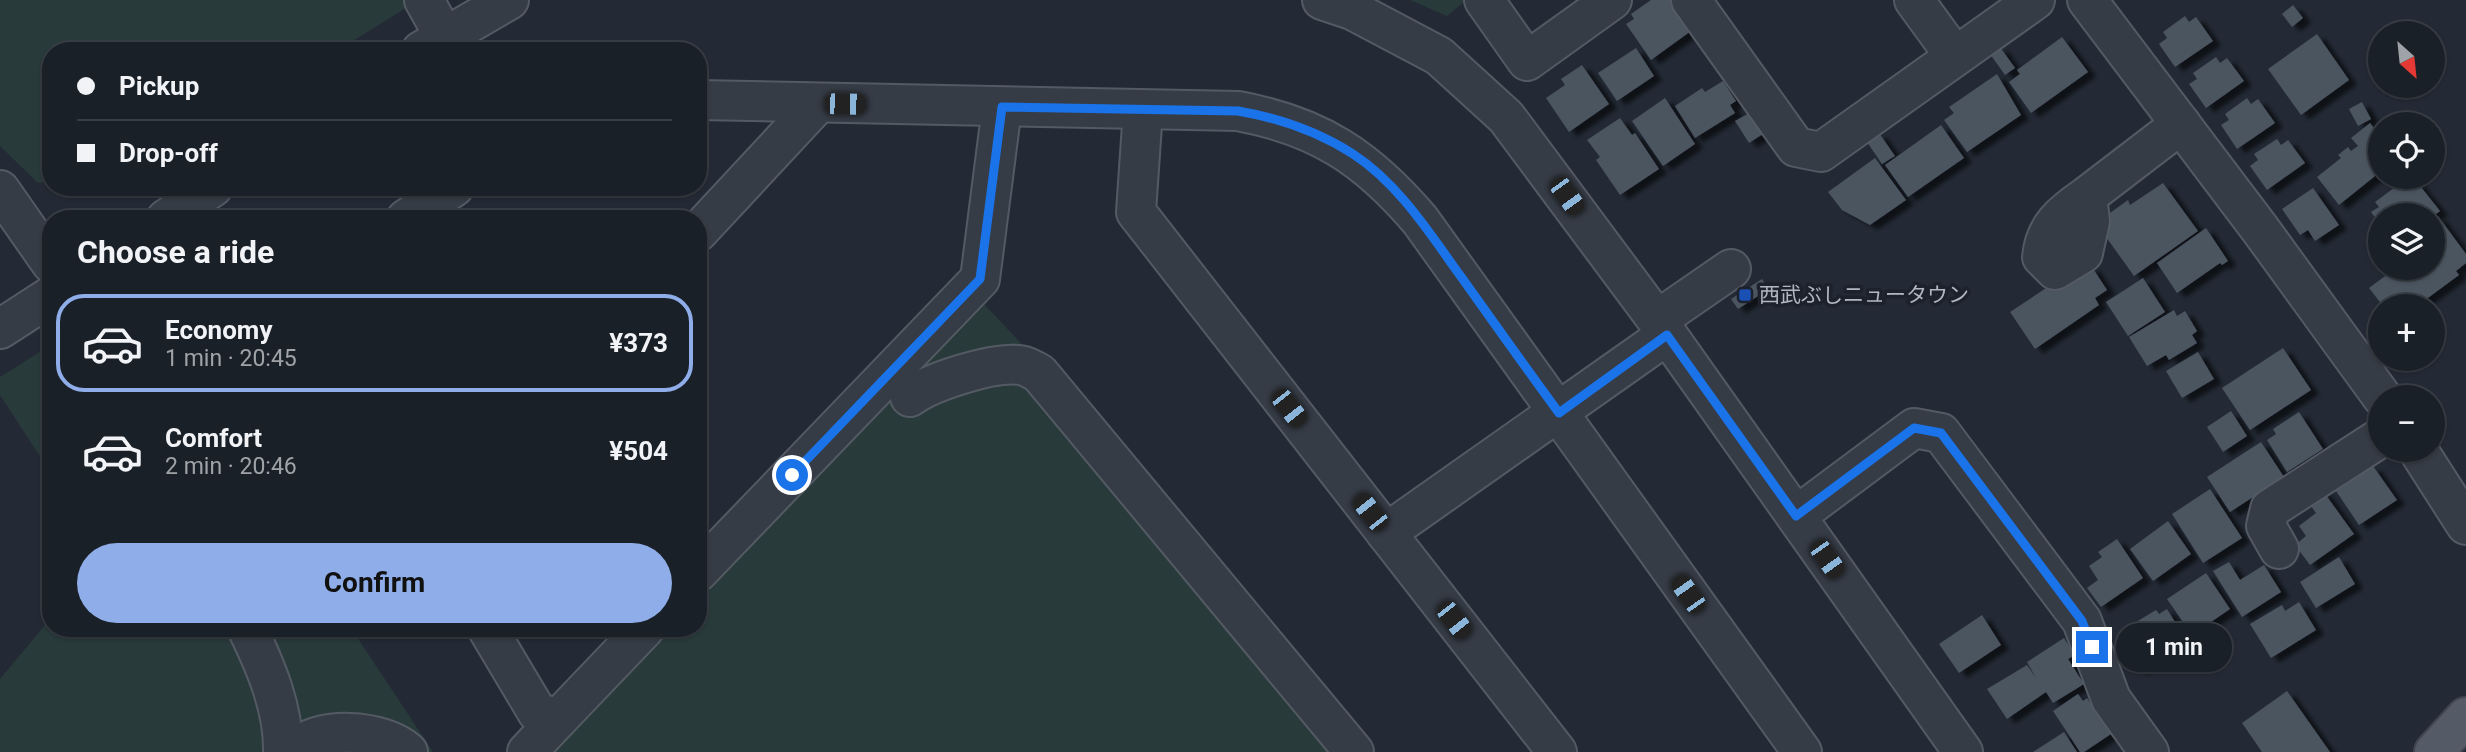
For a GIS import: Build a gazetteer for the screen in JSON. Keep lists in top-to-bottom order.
{
  "places": {
    "transit": ["西武ぶしニュータウン"]
  },
  "north": "bottom right",
  "page": {
    "map_buttons": ["+", "−"],
    "banner": ["Pickup", "Drop-off"],
    "heading": "Choose a ride",
    "list": [
      {
        "name": "Economy",
        "note": "1 min · 20:45",
        "value": "¥373"
      },
      {
        "name": "Comfort",
        "note": "2 min · 20:46",
        "value": "¥504"
      }
    ],
    "buttons": "Confirm",
    "bubble": "1 min"
  }
}
